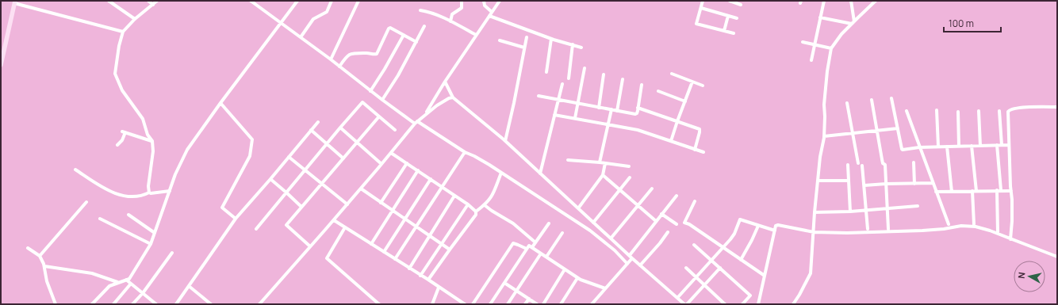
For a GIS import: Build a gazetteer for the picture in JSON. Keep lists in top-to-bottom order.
{
  "scale_bar": "100 m",
  "north": "left"
}
